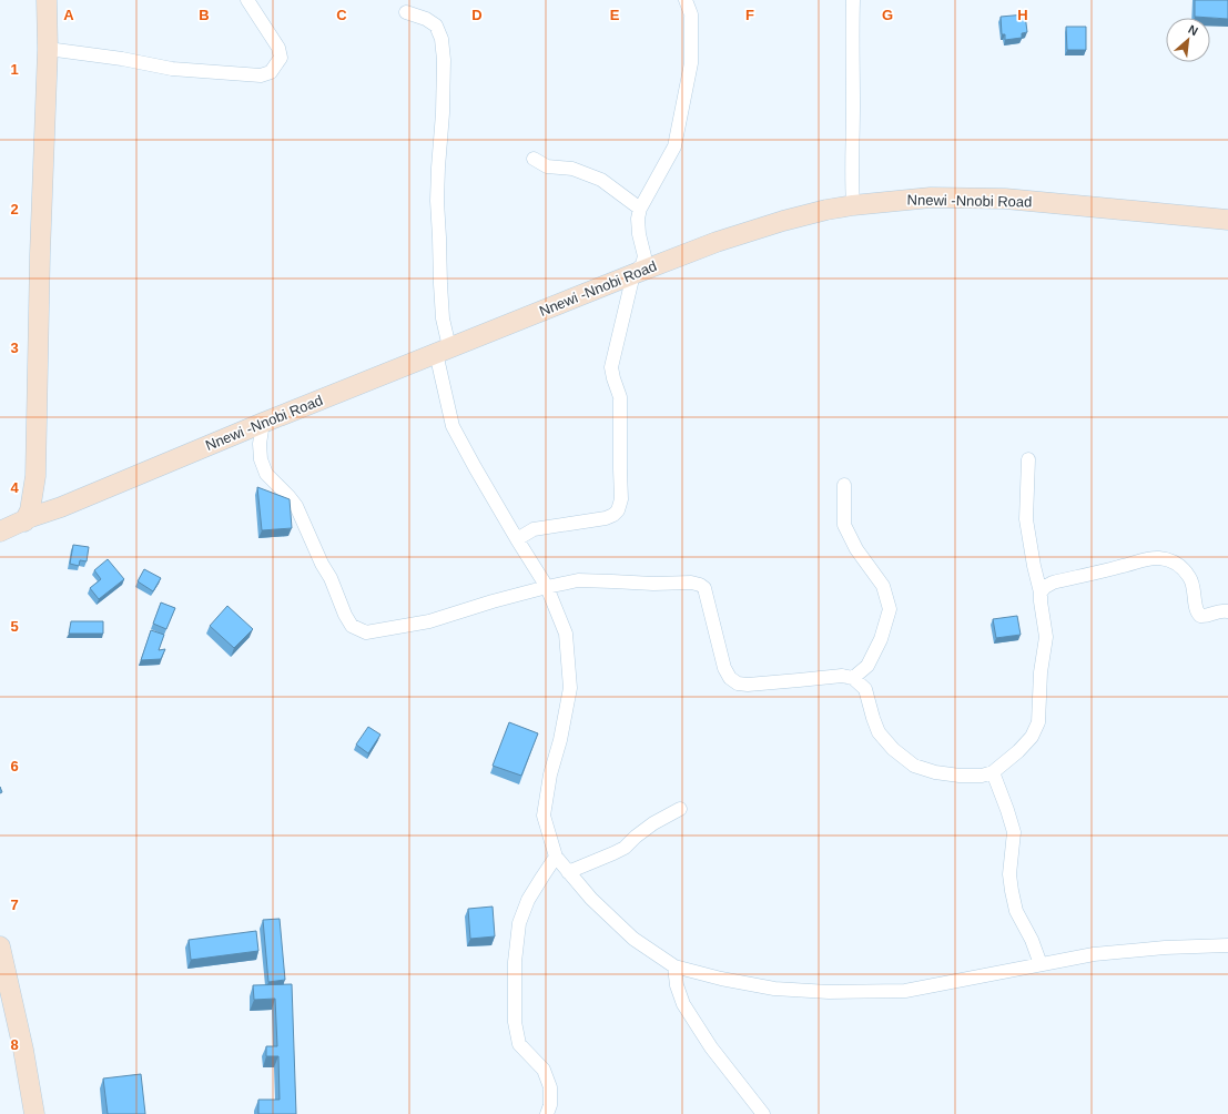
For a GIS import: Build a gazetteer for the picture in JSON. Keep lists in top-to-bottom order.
{
  "streets": {
    "main road": ["Nnewi -Nnobi Road"]
  },
  "north": "top right",
  "grid": {
    "columns": [
      "A",
      "B",
      "C",
      "D",
      "E",
      "F",
      "G",
      "H"
    ],
    "rows": [
      "1",
      "2",
      "3",
      "4",
      "5",
      "6",
      "7",
      "8"
    ]
  }
}
